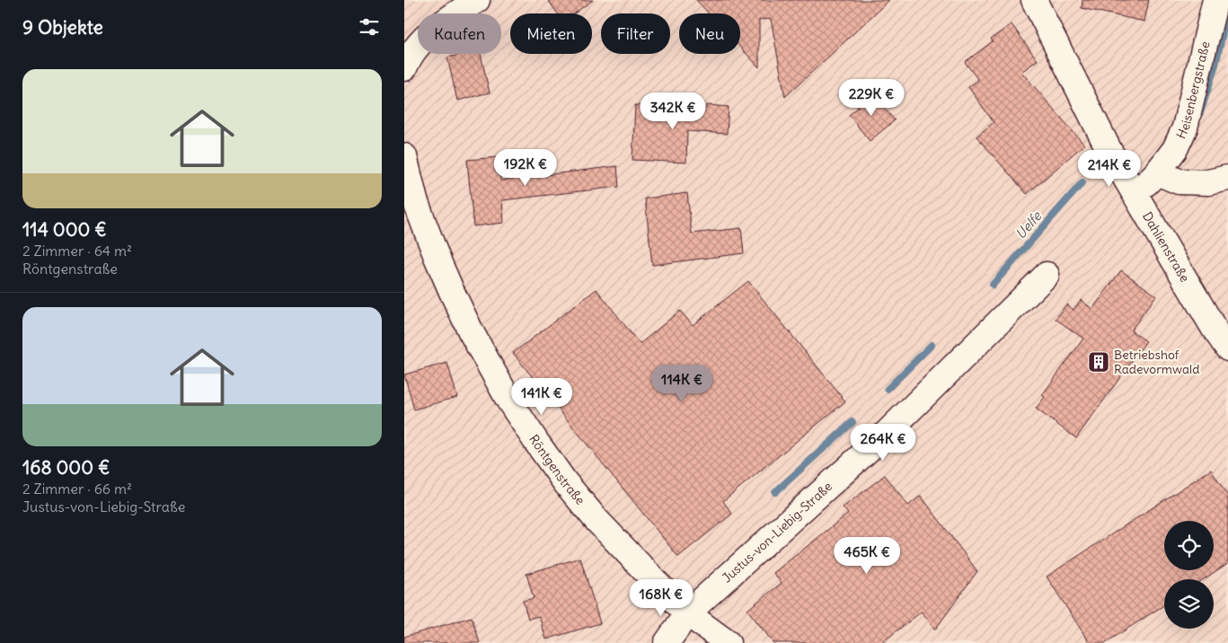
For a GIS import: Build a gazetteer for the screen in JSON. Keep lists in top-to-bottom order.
{
  "streets": {
    "street": [
      "Heisenbergstraße",
      "Dahlienstraße",
      "Röntgenstraße",
      "Justus-von-Liebig-Straße"
    ]
  },
  "crossings": [
    ["Heisenbergstraße", "Dahlienstraße"],
    ["Röntgenstraße", "Justus-von-Liebig-Straße"]
  ],
  "water": ["Uelfe"],
  "places": {
    "building": ["Betriebshof Radevormwald"]
  },
  "page": {
    "heading": "9 Objekte",
    "chip": [
      "Kaufen",
      "Mieten",
      "Filter",
      "Neu"
    ],
    "list": [
      {
        "name": "114 000 €",
        "note": "2 Zimmer · 64 m² · Röntgenstraße"
      },
      {
        "name": "168 000 €",
        "note": "2 Zimmer · 66 m² · Justus-von-Liebig-Straße"
      }
    ],
    "price": [
      "229K €",
      "342K €",
      "192K €",
      "214K €",
      "114K €",
      "141K €",
      "264K €",
      "465K €",
      "168K €"
    ]
  }
}
